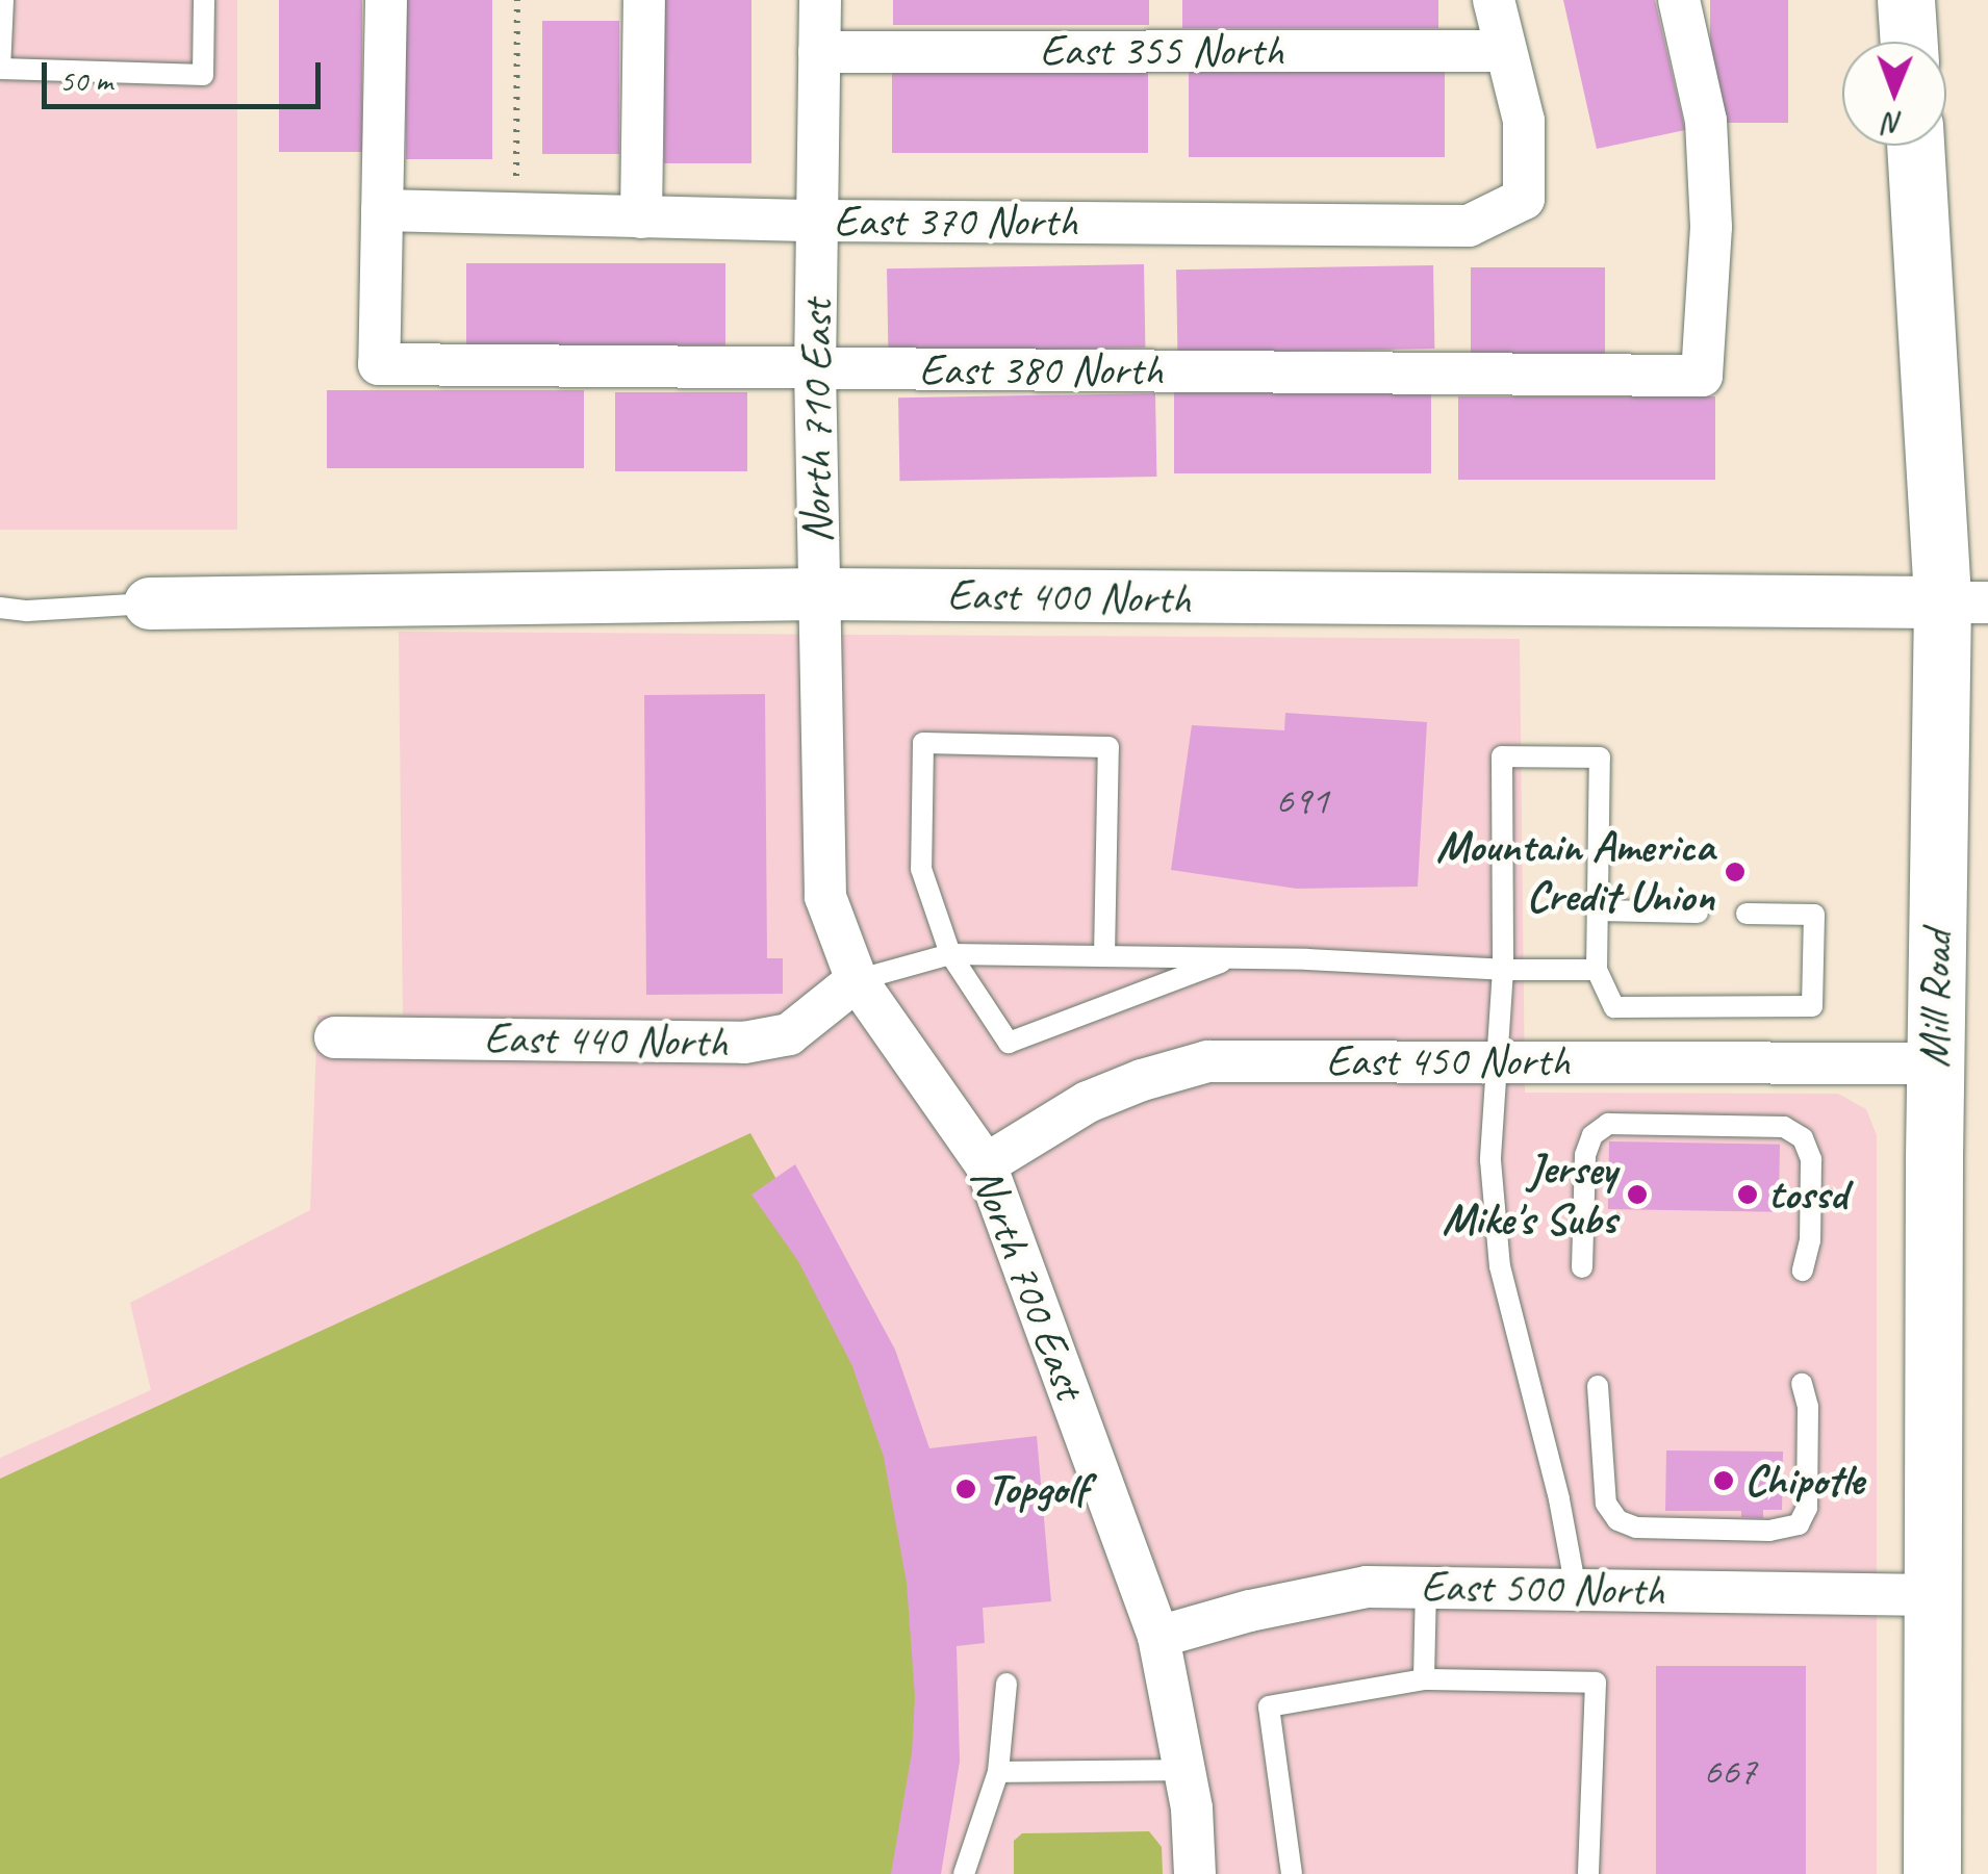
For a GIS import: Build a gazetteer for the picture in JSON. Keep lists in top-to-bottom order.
{
  "streets": {
    "main road": ["Mill Road"],
    "street": [
      "East 355 North",
      "East 370 North",
      "East 380 North",
      "North 710 East",
      "East 400 North",
      "East 440 North",
      "East 450 North",
      "North 700 East",
      "East 500 North"
    ]
  },
  "crossings": [
    ["East 355 North", "East 370 North"],
    ["East 355 North", "North 710 East"],
    ["East 370 North", "East 380 North"],
    ["East 370 North", "North 710 East"],
    ["East 380 North", "North 710 East"],
    ["North 710 East", "East 400 North"],
    ["North 710 East", "North 700 East"],
    ["East 400 North", "Mill Road"],
    ["East 400 North", "North 700 East"],
    ["Mill Road", "East 450 North"],
    ["Mill Road", "East 500 North"],
    ["East 440 North", "North 700 East"],
    ["East 450 North", "North 700 East"],
    ["North 700 East", "East 500 North"]
  ],
  "places": [
    "Mountain America Credit Union",
    "Jersey Mike's Subs",
    "tossd",
    "Chipotle",
    "Topgolf"
  ],
  "house_numbers": ["691", "667"],
  "scale_bar": "50 m",
  "north": "bottom"
}
